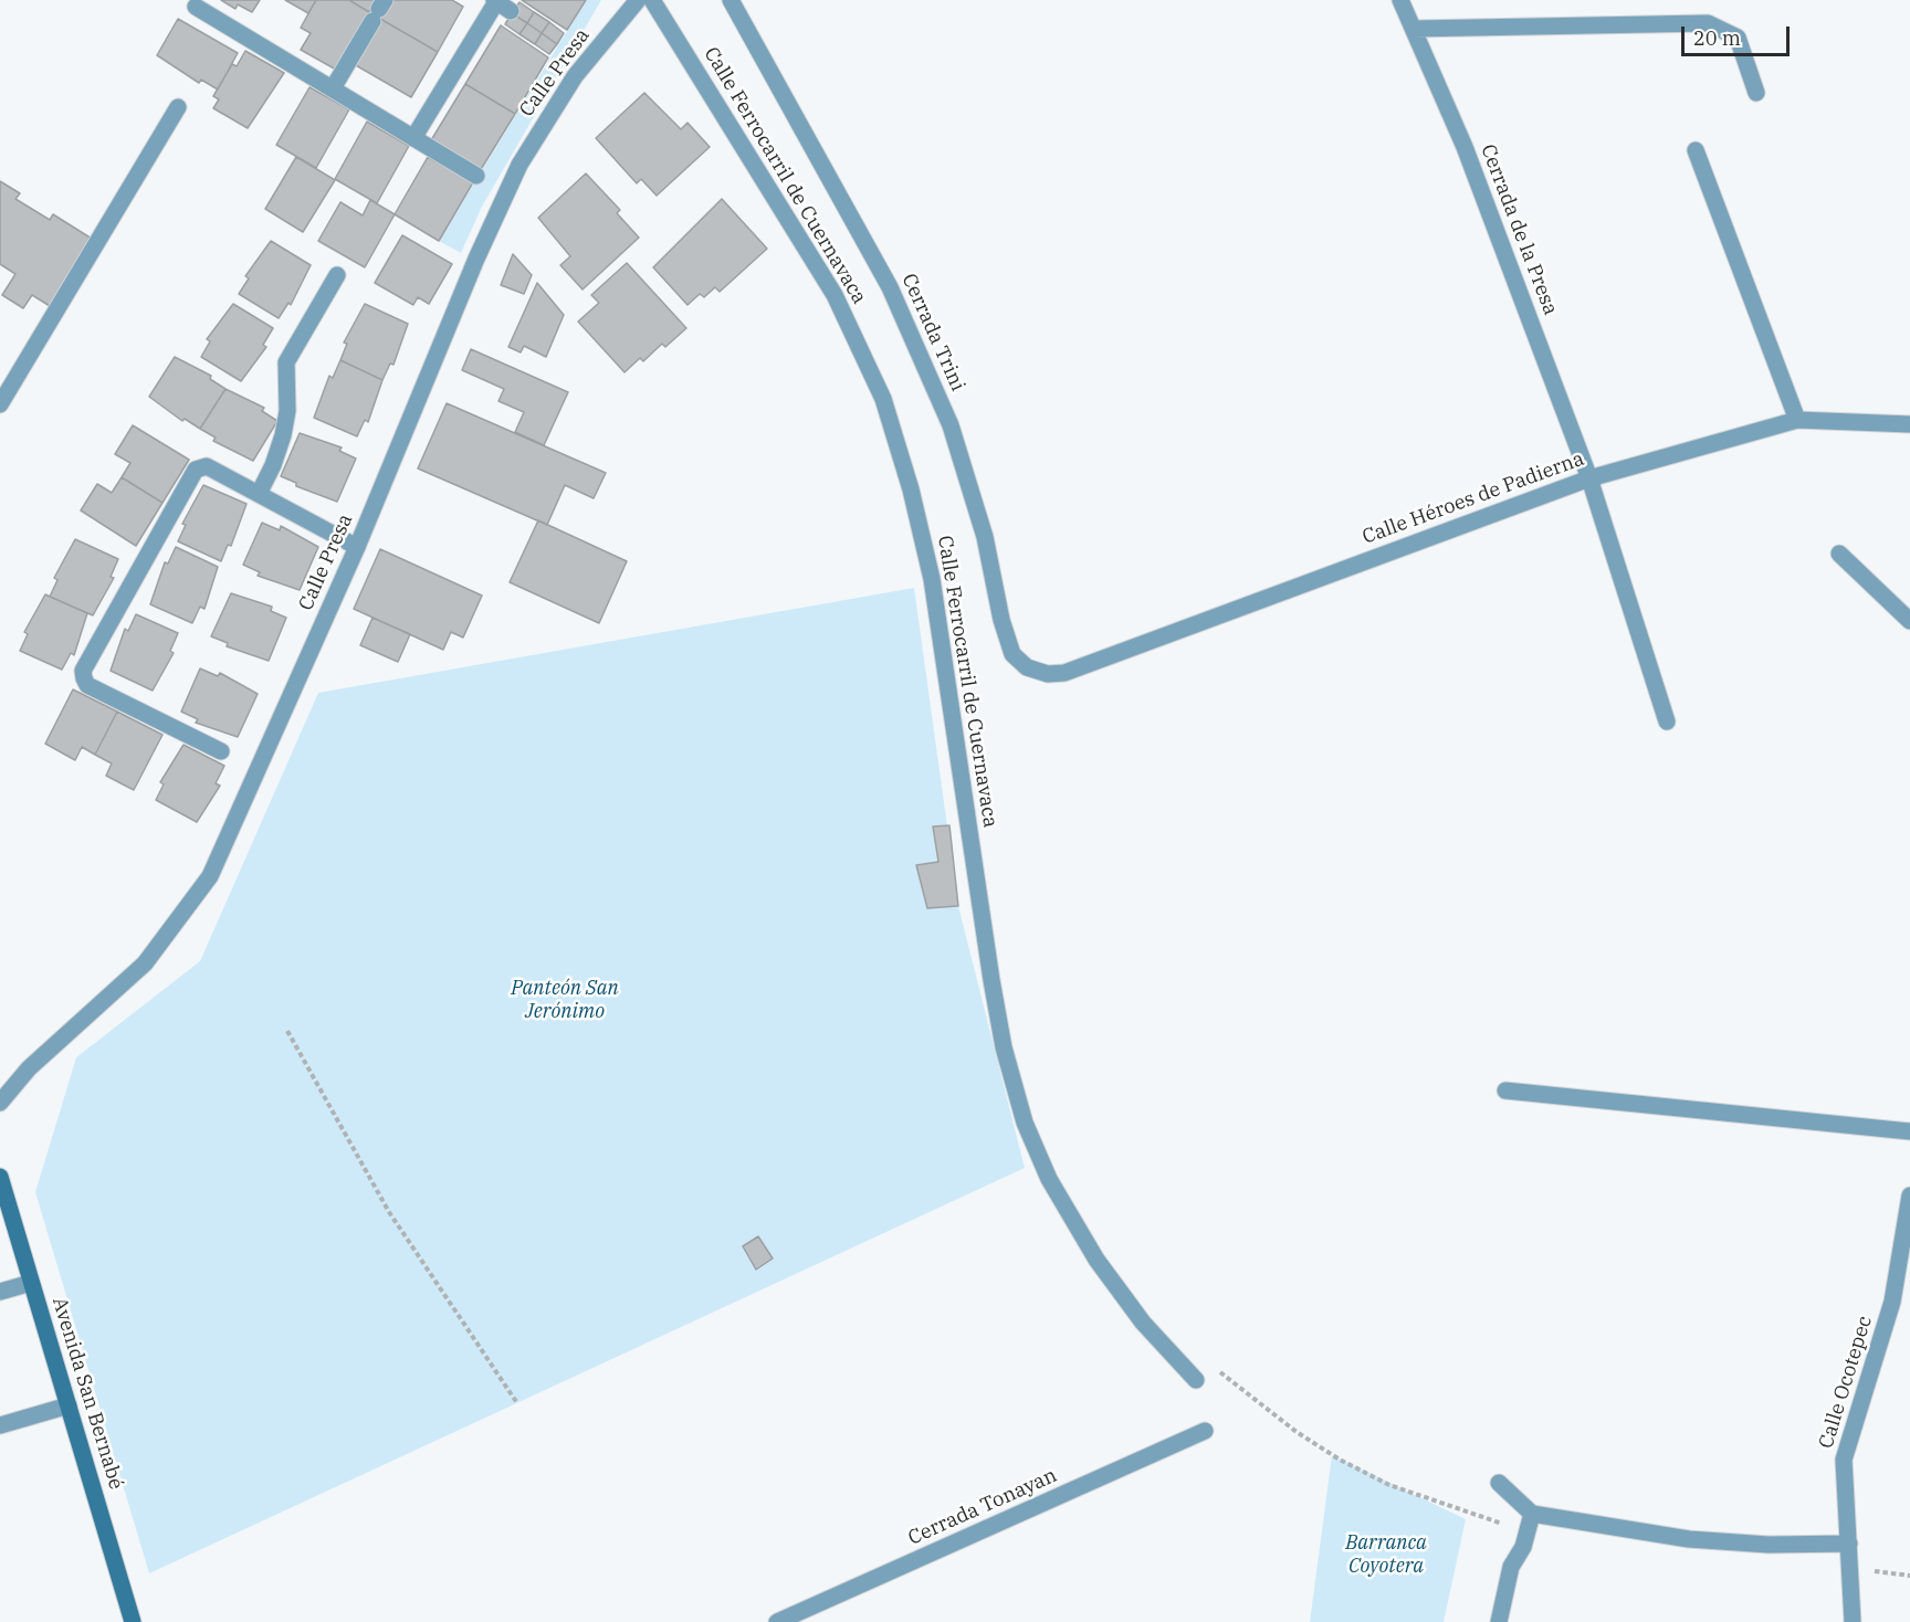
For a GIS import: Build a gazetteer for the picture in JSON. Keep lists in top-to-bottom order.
{
  "streets": {
    "main road": ["Avenida San Bernabé"],
    "street": [
      "Calle Presa",
      "Calle Ferrocarril de Cuernavaca",
      "Cerrada de la Presa",
      "Cerrada Trini",
      "Calle Héroes de Padierna",
      "Calle Ocotepec",
      "Cerrada Tonayan"
    ]
  },
  "crossings": [
    ["Cerrada de la Presa", "Calle Héroes de Padierna"],
    ["Cerrada Trini", "Calle Héroes de Padierna"]
  ],
  "parks": ["Panteón San Jerónimo", "Barranca Coyotera"],
  "scale_bar": "20 m"
}
